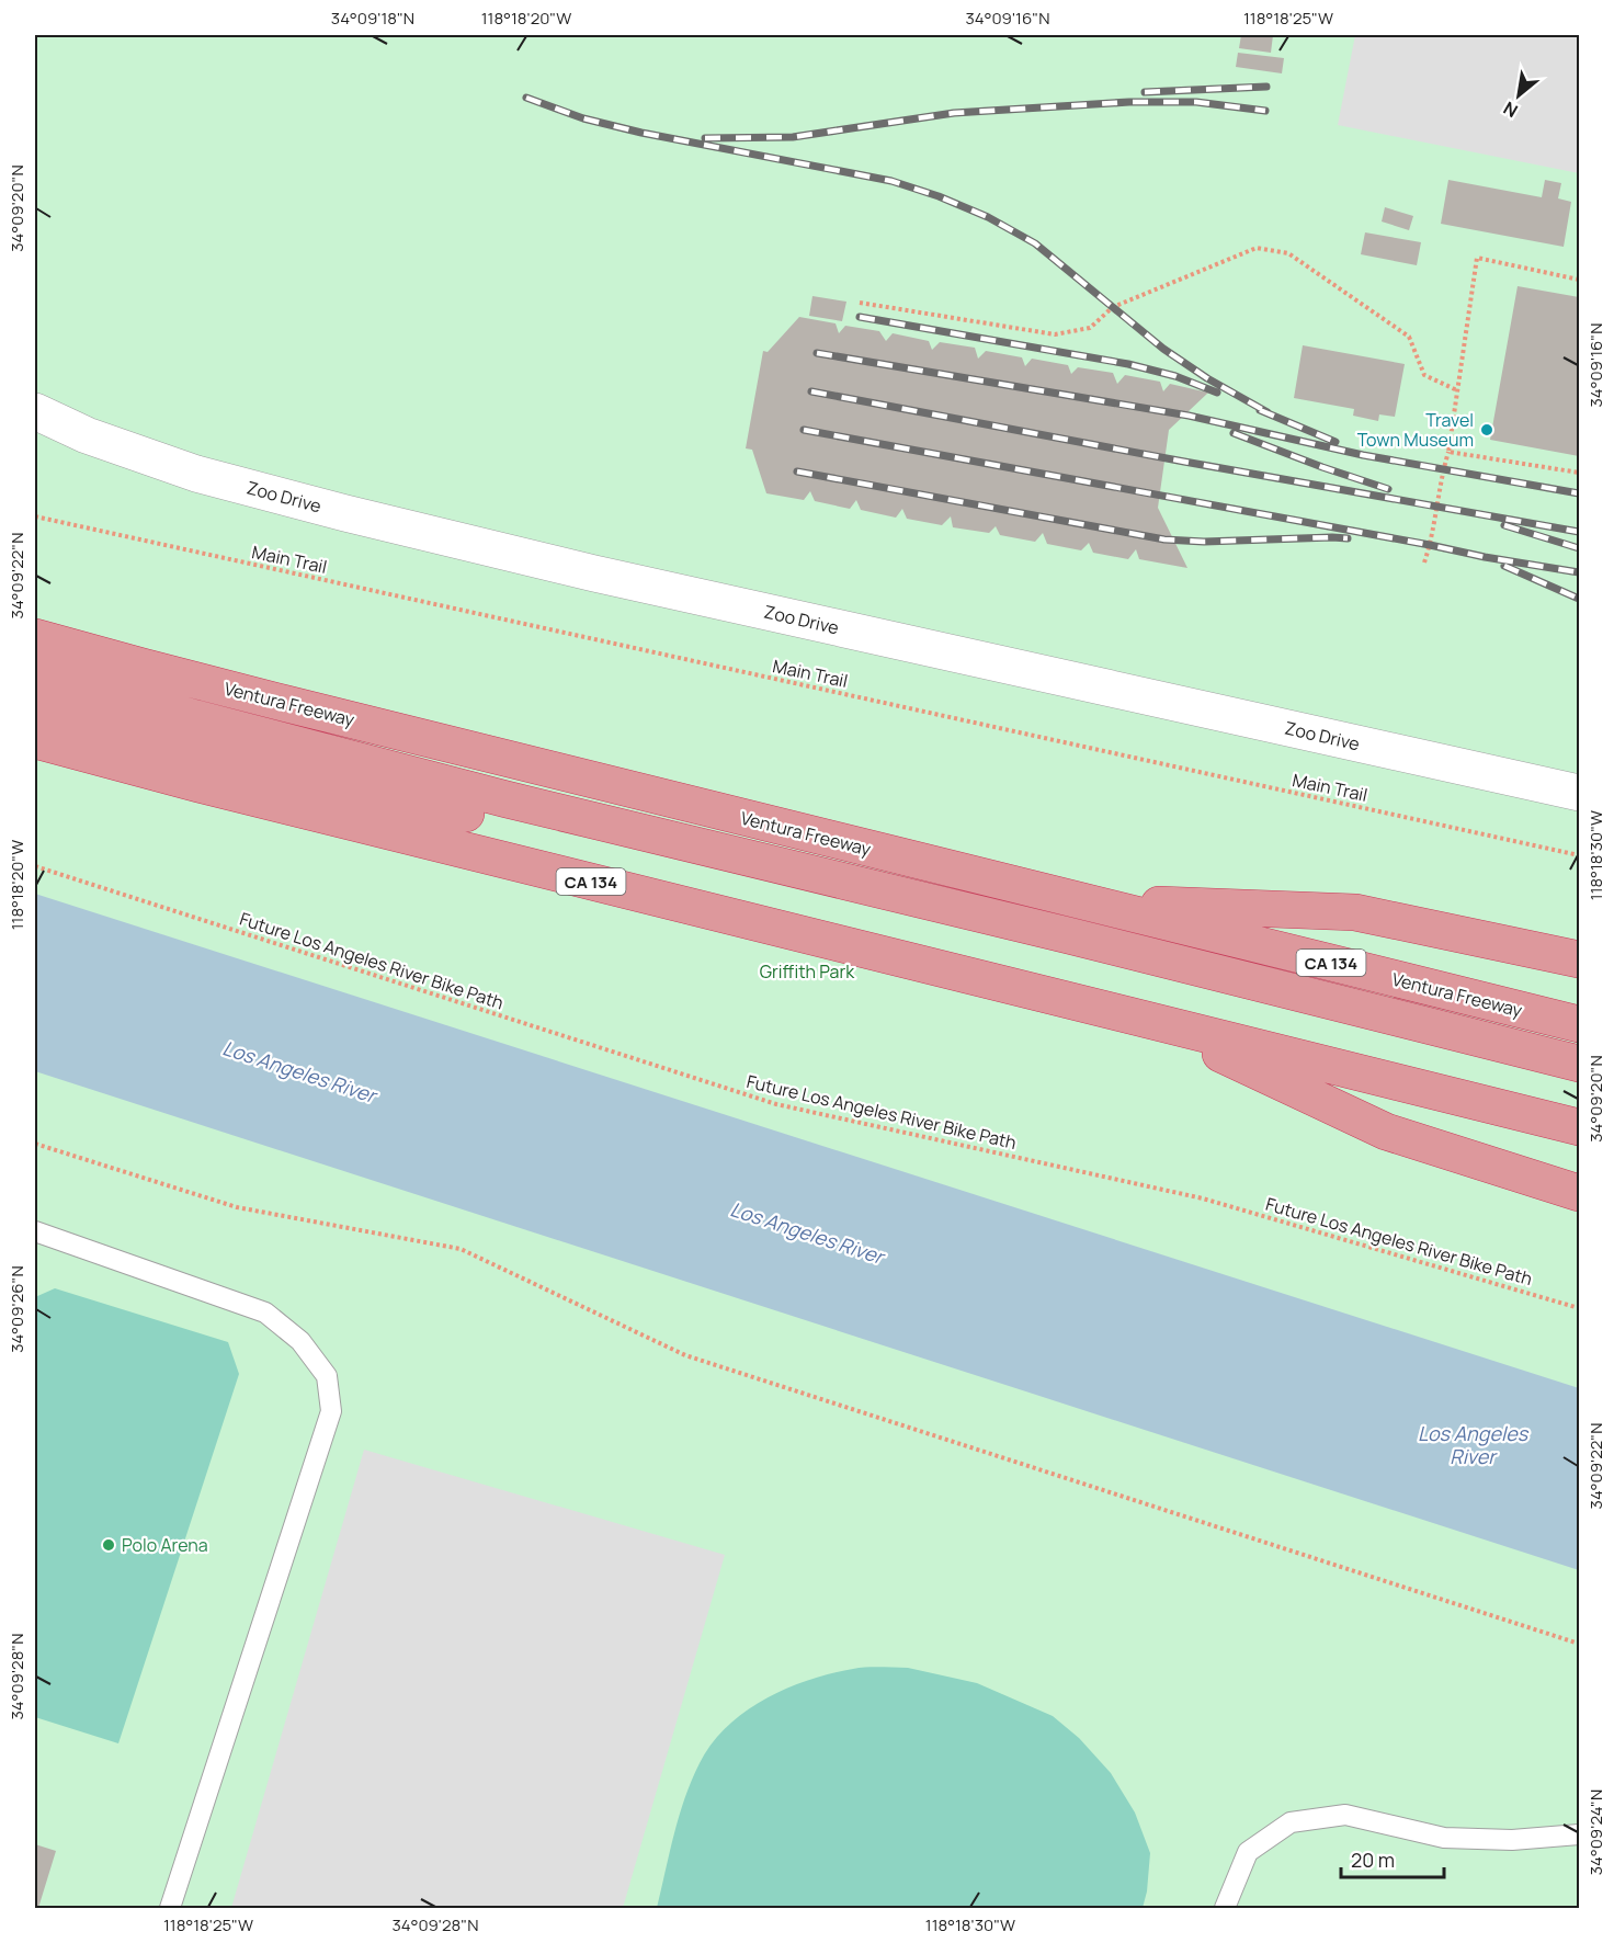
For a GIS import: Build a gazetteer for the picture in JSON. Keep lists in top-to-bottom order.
{
  "streets": {
    "highway": ["Ventura Freeway", "CA 134"],
    "street": ["Zoo Drive"],
    "path": ["Main Trail", "Future Los Angeles River Bike Path"]
  },
  "water": ["Los Angeles River"],
  "parks": ["Griffith Park"],
  "places": ["Travel Town Museum", "Polo Arena"],
  "scale_bar": "20 m",
  "north": "bottom left",
  "coordinates": [
    "34°09'18\"N",
    "118°18'20\"W",
    "34°09'16\"N",
    "118°18'25\"W",
    "34°09'20\"N",
    "34°09'22\"N",
    "118°18'30\"W",
    "34°09'26\"N",
    "34°09'28\"N",
    "34°09'24\"N"
  ]
}
